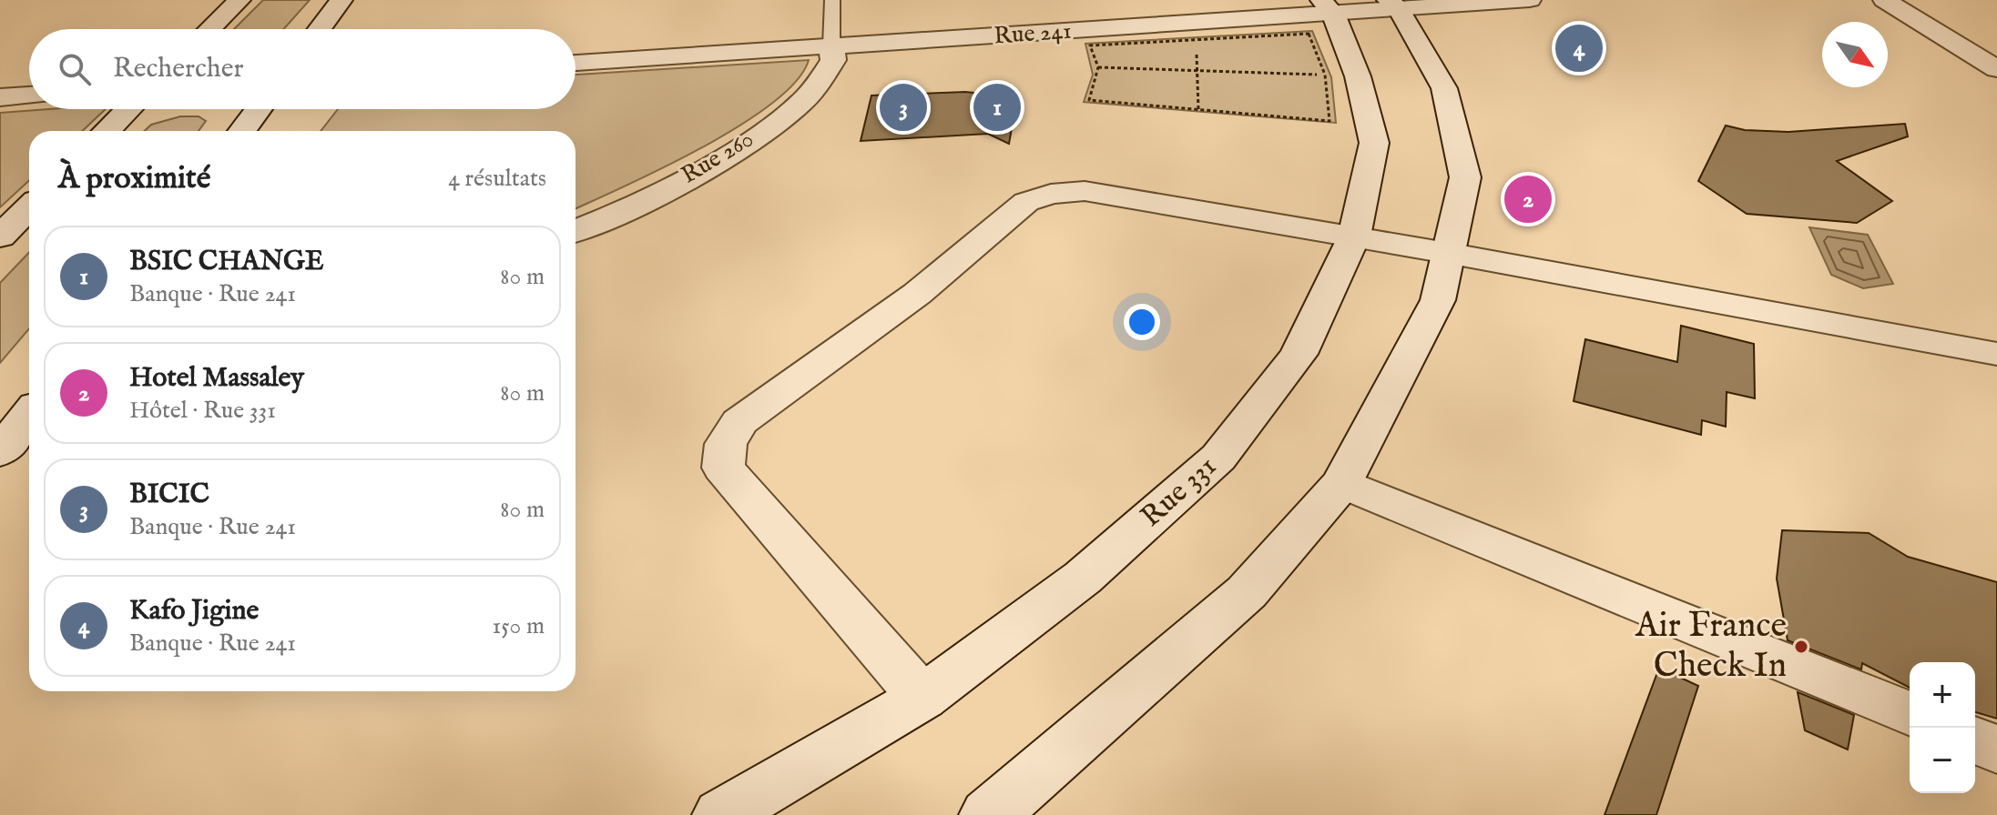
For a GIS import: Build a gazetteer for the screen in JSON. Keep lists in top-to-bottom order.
{
  "streets": {
    "street": ["Rue 241", "Rue 260", "Rue 331"]
  },
  "crossings": [
    ["Rue 241", "Rue 260"],
    ["Rue 241", "Rue 331"]
  ],
  "places": ["Air France Check In"],
  "north": "bottom right",
  "page": {
    "pins": [
      "4",
      "1",
      "3",
      "2"
    ],
    "search": "Rechercher",
    "heading": ["À proximité", "4 résultats"],
    "list": [
      {
        "mark": "1",
        "name": "BSIC CHANGE",
        "note": "Banque · Rue 241",
        "value": "80 m"
      },
      {
        "mark": "2",
        "name": "Hotel Massaley",
        "note": "Hôtel · Rue 331",
        "value": "80 m"
      },
      {
        "mark": "3",
        "name": "BICIC",
        "note": "Banque · Rue 241",
        "value": "80 m"
      },
      {
        "mark": "4",
        "name": "Kafo Jigine",
        "note": "Banque · Rue 241",
        "value": "150 m"
      }
    ],
    "map_buttons": ["+", "−"]
  }
}
